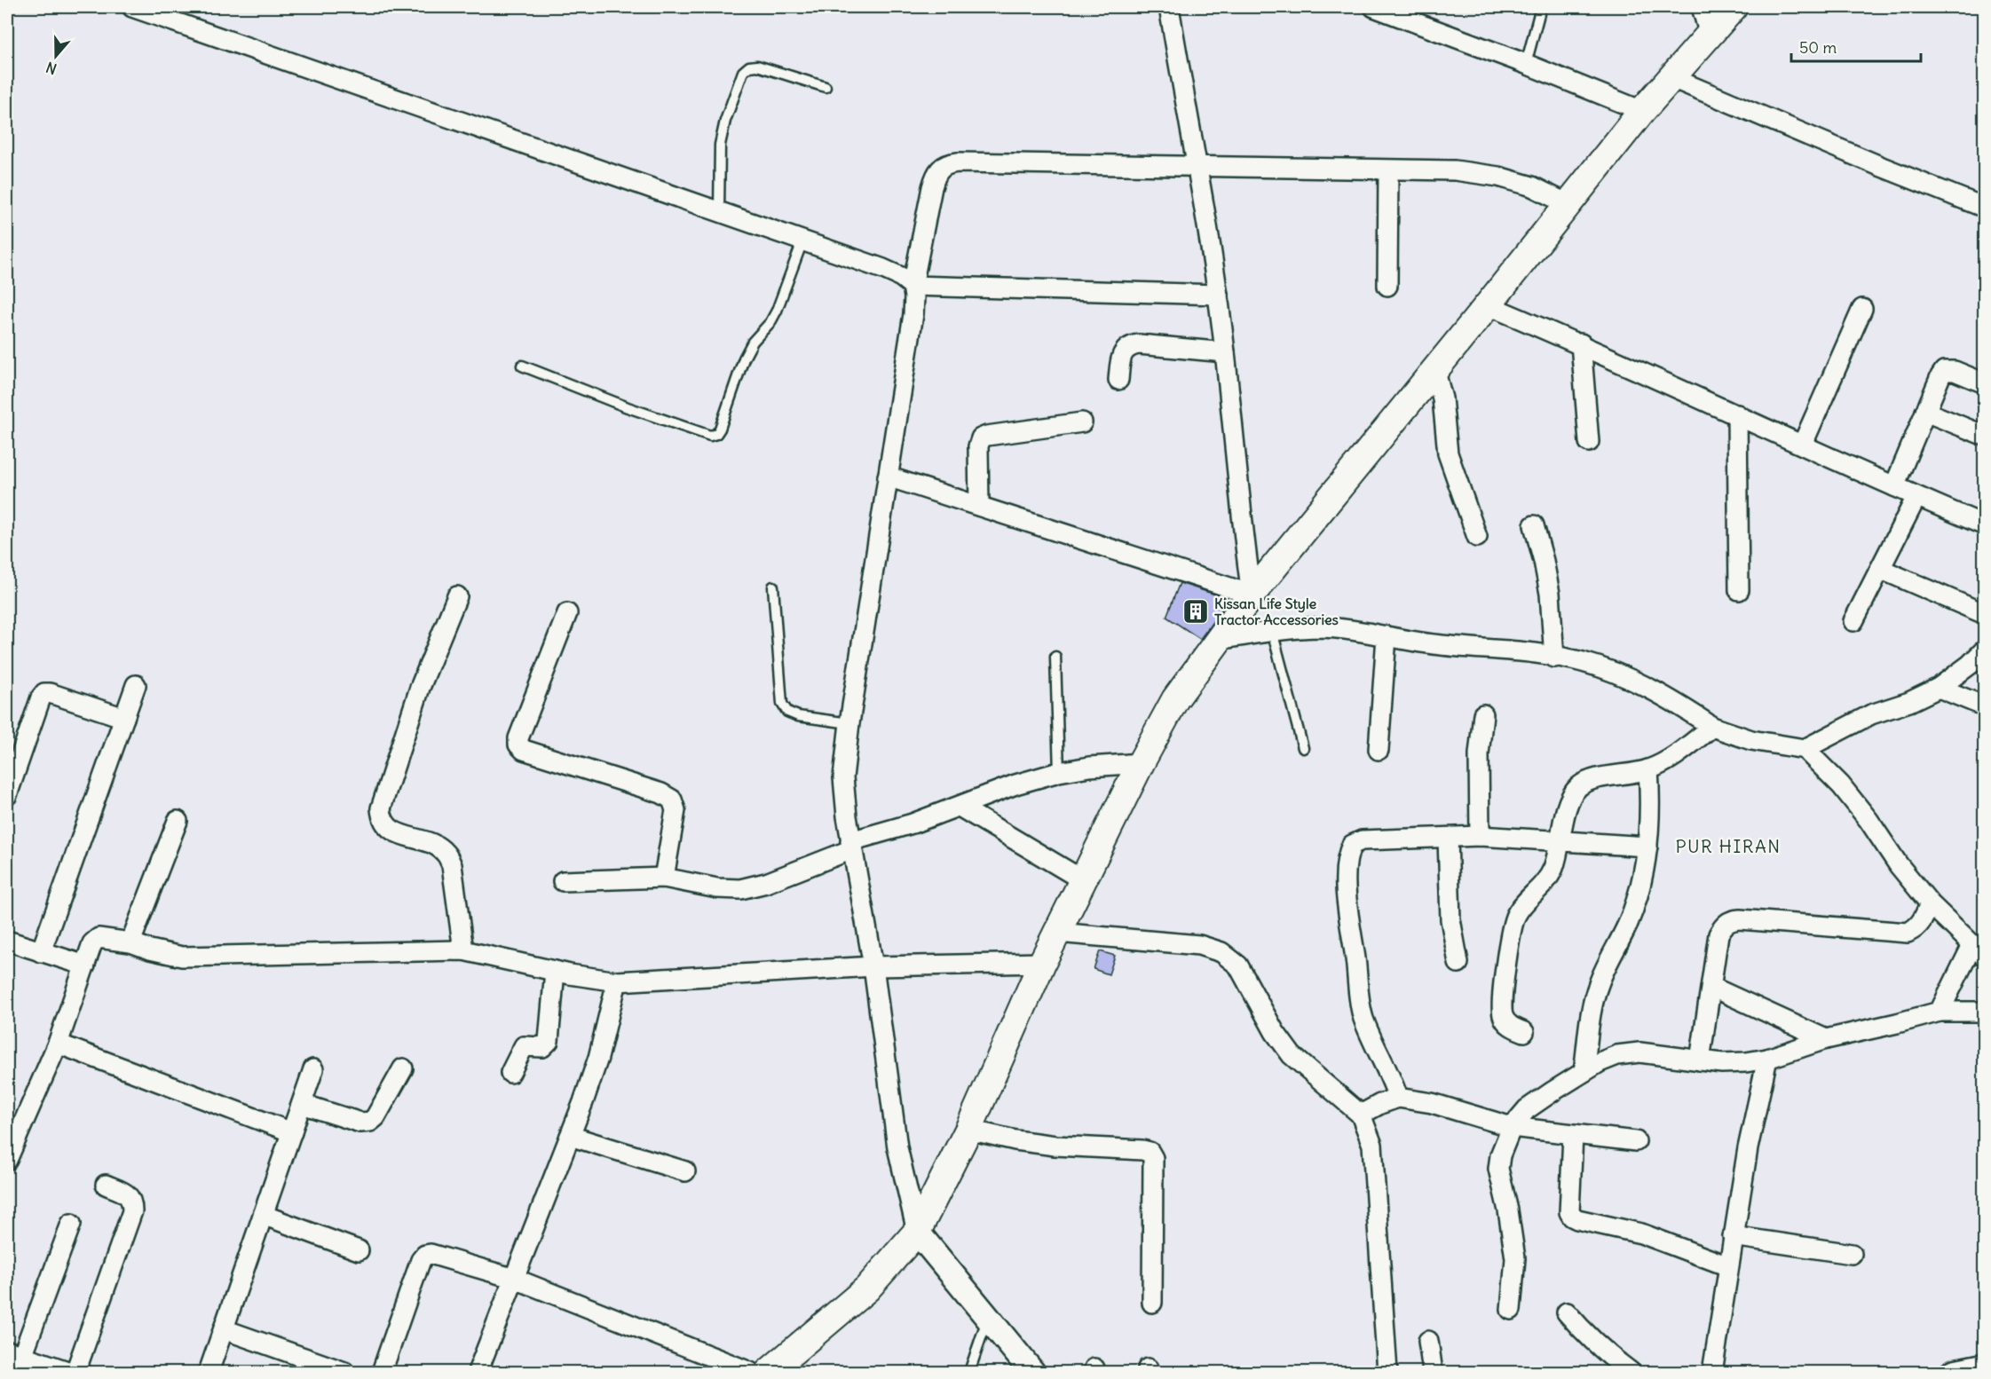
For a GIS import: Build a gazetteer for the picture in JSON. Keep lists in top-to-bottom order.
{
  "districts": ["PUR HIRAN"],
  "places": {
    "building": ["Kissan Life Style Tractor Accessories"]
  },
  "scale_bar": "50 m",
  "north": "bottom"
}
